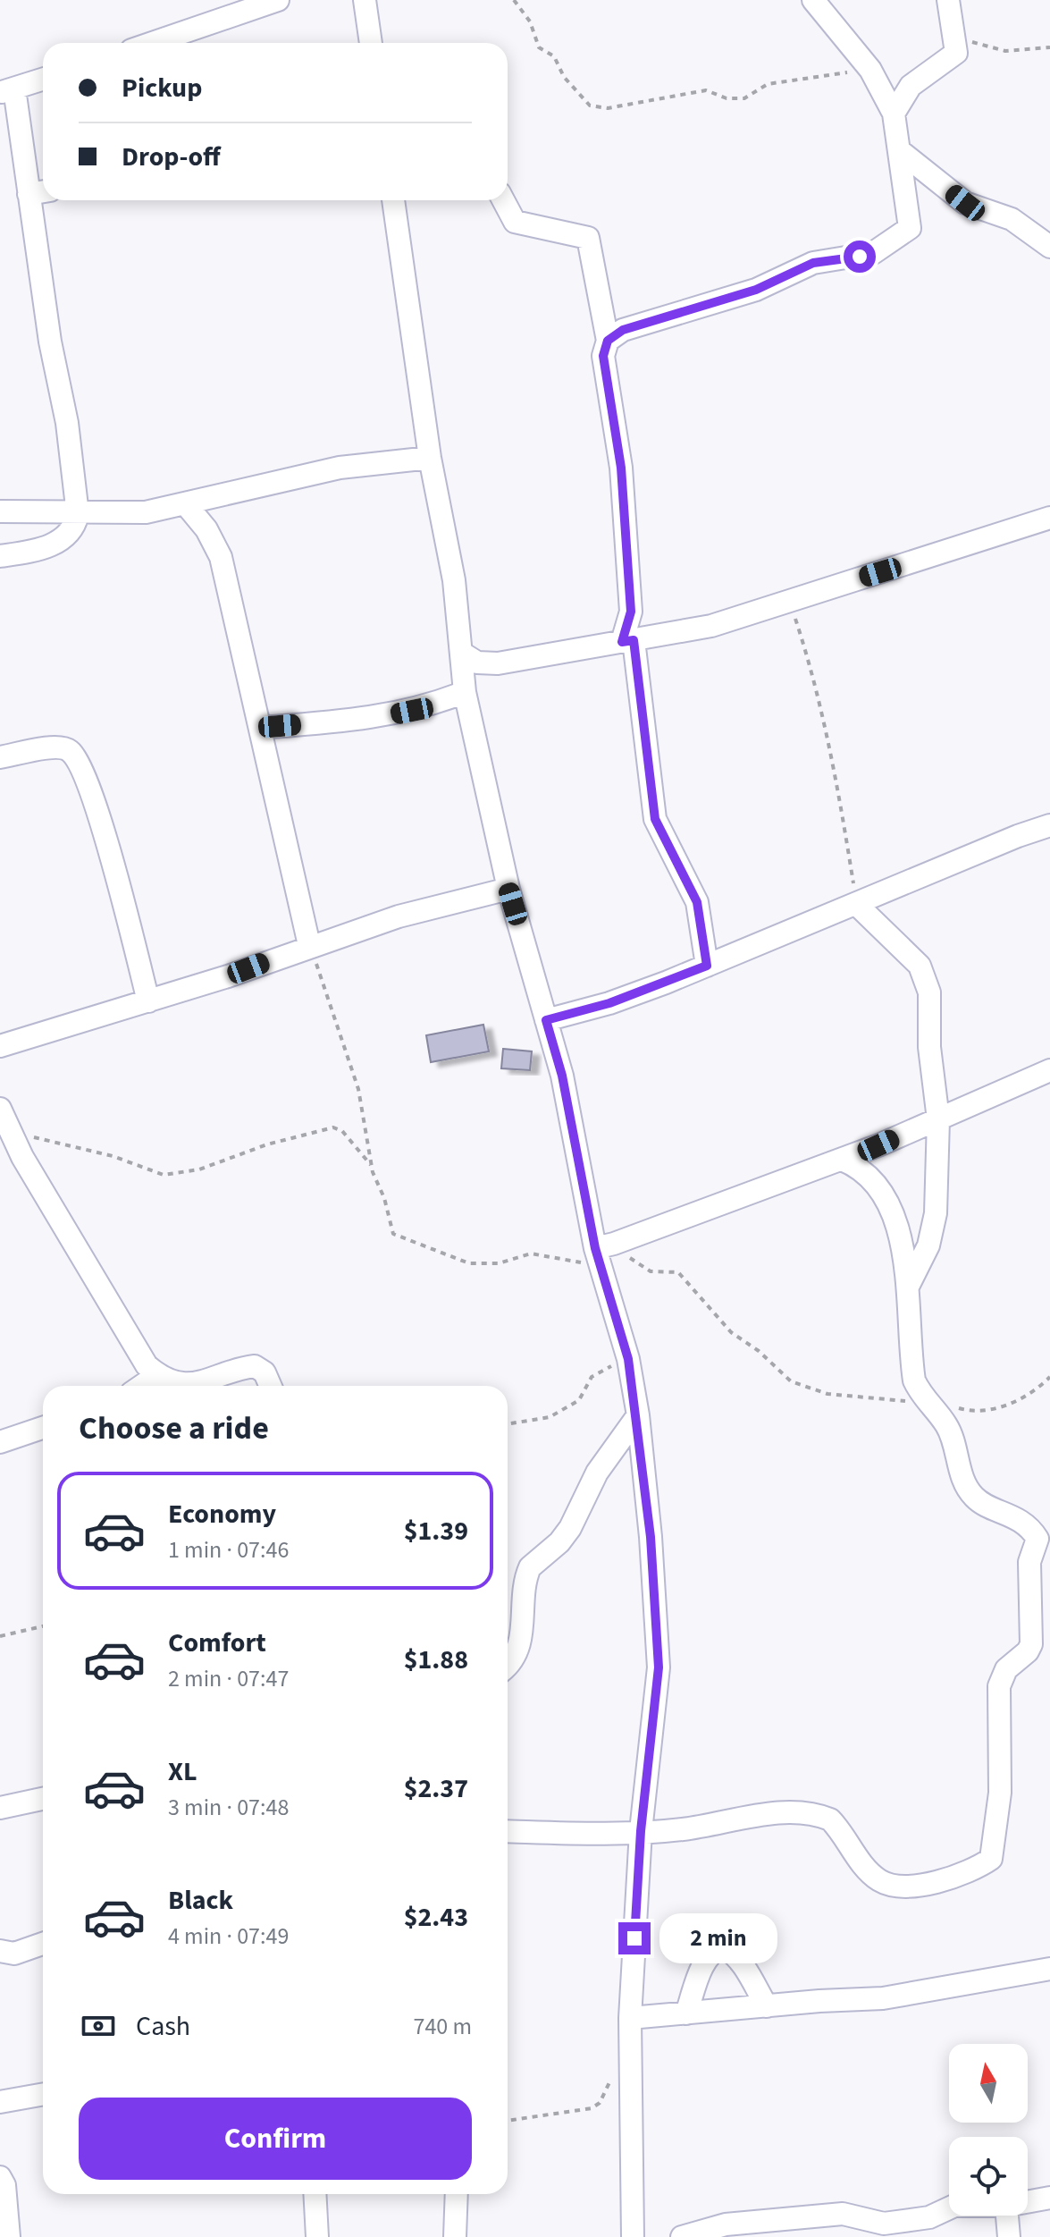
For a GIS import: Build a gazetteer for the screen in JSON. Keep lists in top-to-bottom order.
{
  "north": "top",
  "page": {
    "banner": ["Pickup", "Drop-off"],
    "heading": "Choose a ride",
    "list": [
      {
        "name": "Economy",
        "note": "1 min · 07:46",
        "value": "$1.39"
      },
      {
        "name": "Comfort",
        "note": "2 min · 07:47",
        "value": "$1.88"
      },
      {
        "name": "XL",
        "note": "3 min · 07:48",
        "value": "$2.37"
      },
      {
        "name": "Black",
        "note": "4 min · 07:49",
        "value": "$2.43"
      }
    ],
    "bubble": "2 min",
    "pay": ["Cash", "740 m"],
    "buttons": "Confirm"
  }
}
